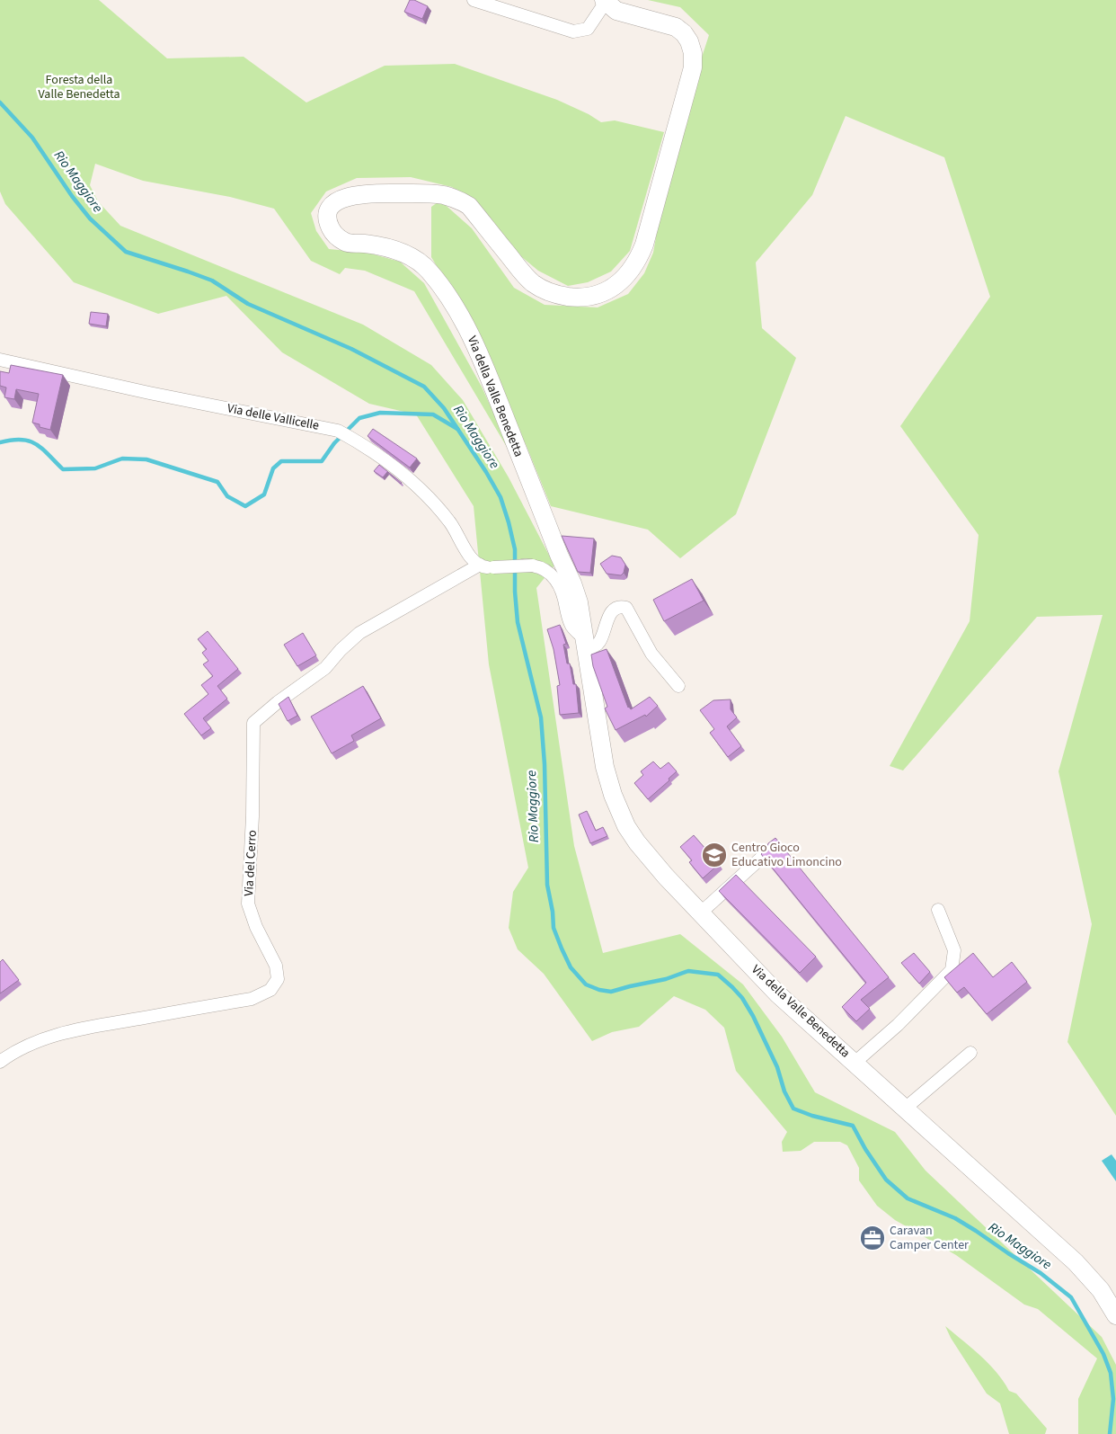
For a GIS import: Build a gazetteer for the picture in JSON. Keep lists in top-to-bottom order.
{
  "streets": {
    "main road": ["Via della Valle Benedetta"],
    "street": ["Via delle Vallicelle", "Via del Cerro"]
  },
  "crossings": [
    ["Via delle Vallicelle", "Via del Cerro"]
  ],
  "water": ["Rio Maggiore"],
  "parks": ["Foresta della Valle Benedetta"],
  "places": {
    "school or university": ["Centro Gioco Educativo Limoncino"],
    "office": ["Caravan Camper Center"]
  }
}
